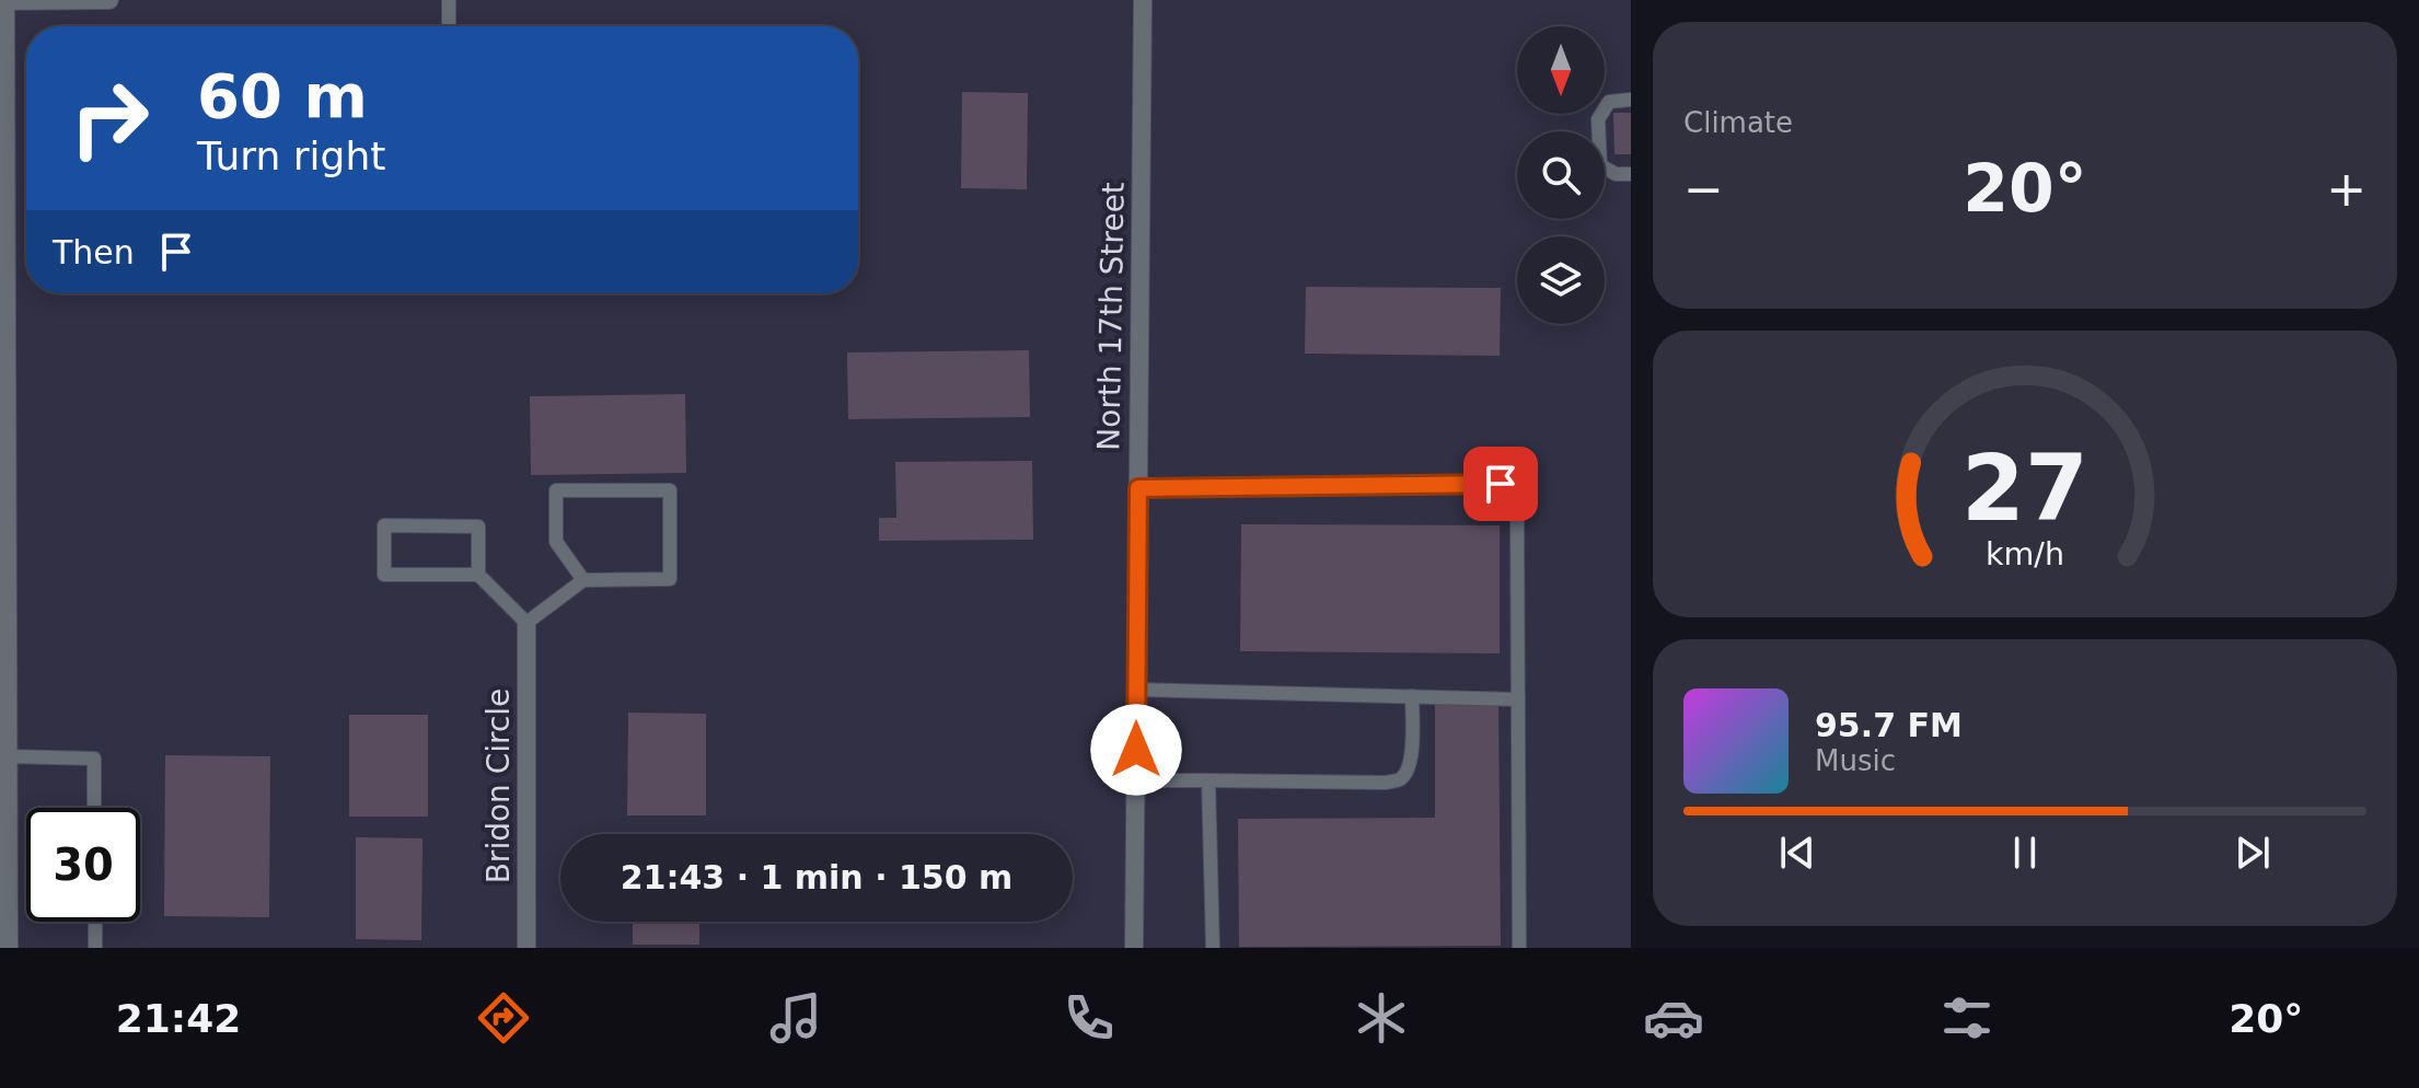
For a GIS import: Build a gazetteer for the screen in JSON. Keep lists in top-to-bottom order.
{
  "streets": {
    "street": ["North 17th Street", "Bridon Circle"]
  },
  "north": "bottom",
  "page": {
    "tile": "Climate",
    "turn": ["60 m", "Turn right"],
    "heat": ["−", "20°", "+"],
    "then": "Then",
    "song": ["95.7 FM", "Music"],
    "limit": "30",
    "trip": "21:43 · 1 min · 150 m",
    "tabs": ["21:42", "20°"],
    "gauge": ["27", "km/h"]
  }
}
